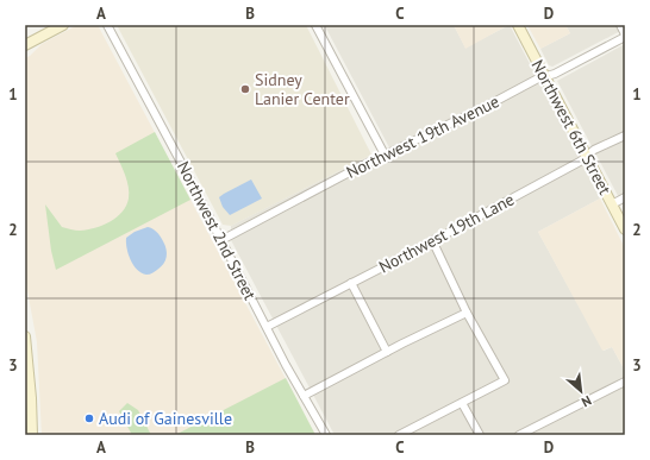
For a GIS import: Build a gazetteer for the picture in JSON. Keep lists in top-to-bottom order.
{
  "streets": {
    "main road": ["Northwest 6th Street"],
    "street": ["Northwest 19th Avenue", "Northwest 2nd Street", "Northwest 19th Lane"]
  },
  "crossings": [
    ["Northwest 6th Street", "Northwest 19th Avenue"],
    ["Northwest 6th Street", "Northwest 19th Lane"],
    ["Northwest 19th Avenue", "Northwest 2nd Street"],
    ["Northwest 2nd Street", "Northwest 19th Lane"]
  ],
  "places": ["Sidney Lanier Center", "Audi of Gainesville"],
  "north": "bottom right",
  "grid": {
    "columns": [
      "A",
      "B",
      "C",
      "D"
    ],
    "rows": ["1", "2", "3"]
  }
}
